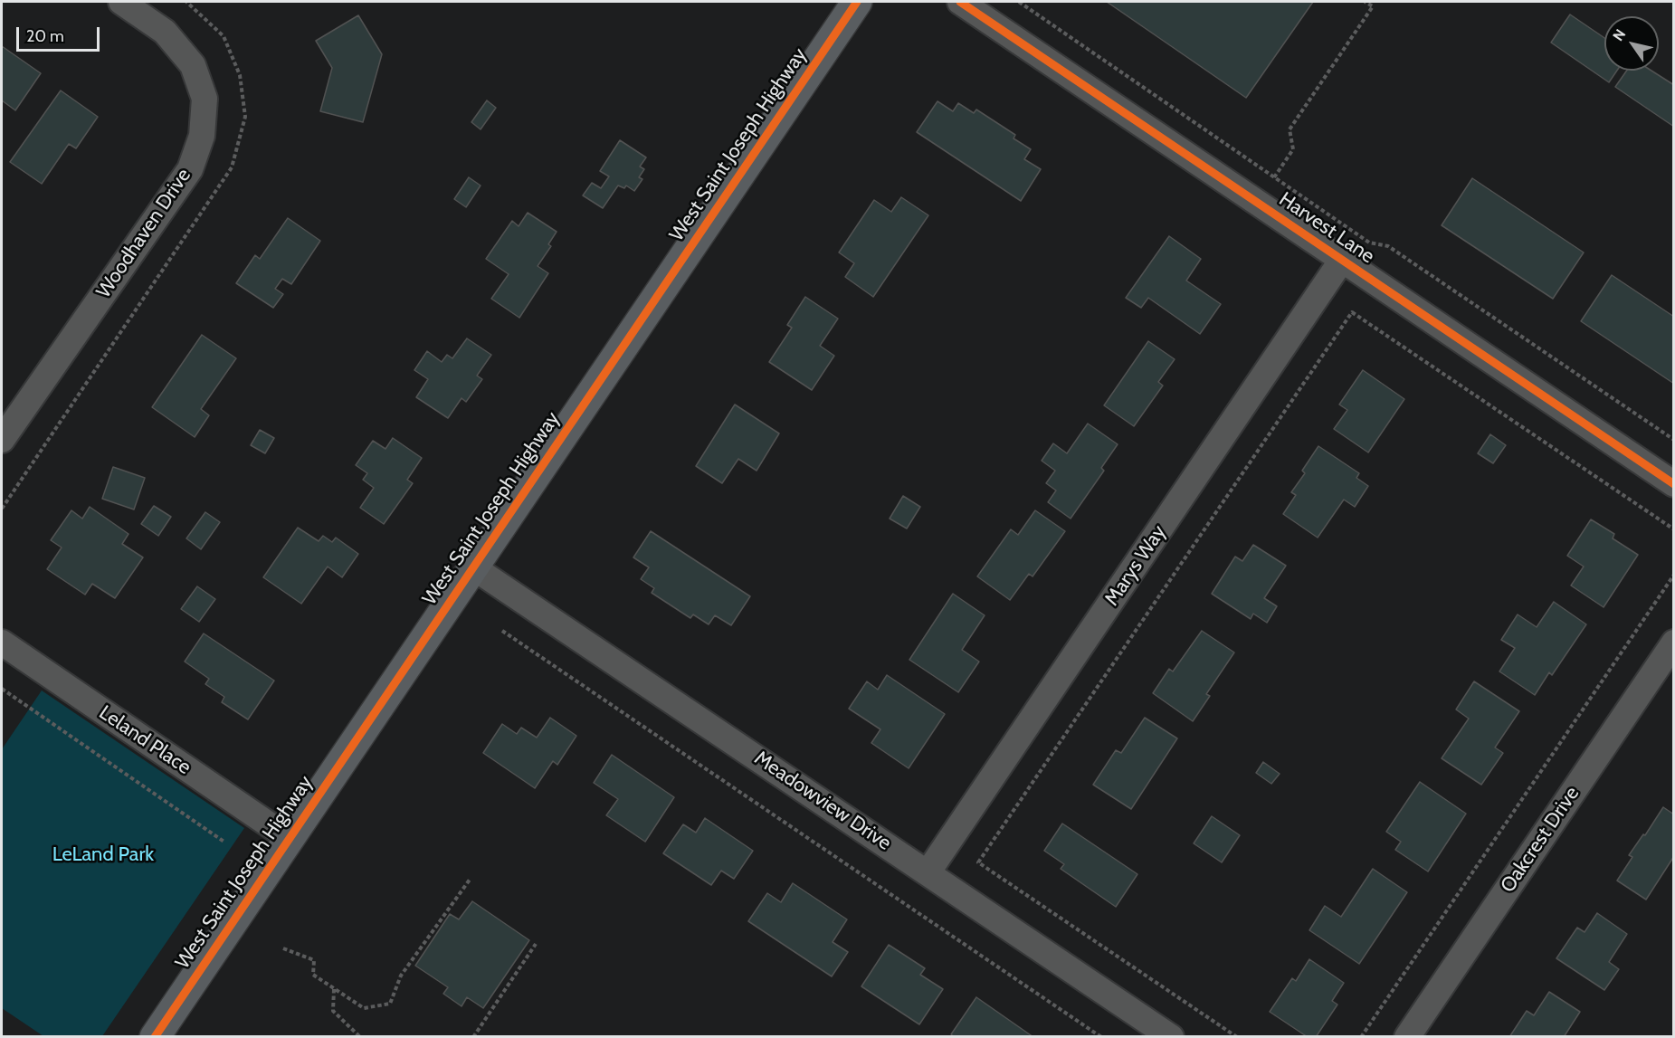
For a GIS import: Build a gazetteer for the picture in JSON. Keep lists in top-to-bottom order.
{
  "streets": {
    "street": [
      "West Saint Joseph Highway",
      "Harvest Lane",
      "Woodhaven Drive",
      "Marys Way",
      "Leland Place",
      "Meadowview Drive",
      "Oakcrest Drive"
    ]
  },
  "crossings": [
    ["West Saint Joseph Highway", "Leland Place"],
    ["West Saint Joseph Highway", "Meadowview Drive"],
    ["Harvest Lane", "Marys Way"],
    ["Marys Way", "Meadowview Drive"]
  ],
  "parks": ["LeLand Park"],
  "scale_bar": "20 m",
  "north": "top left"
}
